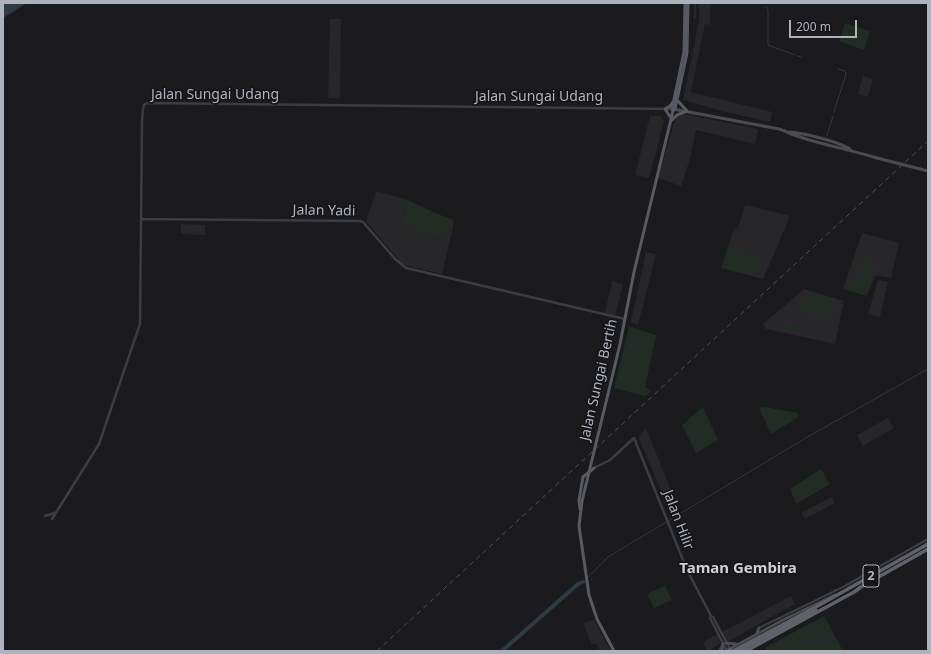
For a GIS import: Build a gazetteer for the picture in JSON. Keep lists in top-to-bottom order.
{
  "streets": {
    "highway": ["2"],
    "main road": ["Jalan Sungai Bertih"],
    "street": ["Jalan Sungai Udang", "Jalan Yadi", "Jalan Hilir"]
  },
  "crossings": [
    ["Jalan Sungai Udang", "Jalan Yadi"],
    ["Jalan Sungai Udang", "Jalan Sungai Bertih"],
    ["Jalan Yadi", "Jalan Sungai Bertih"],
    ["Jalan Hilir", "2"]
  ],
  "districts": ["Taman Gembira"],
  "scale_bar": "200 m"
}
